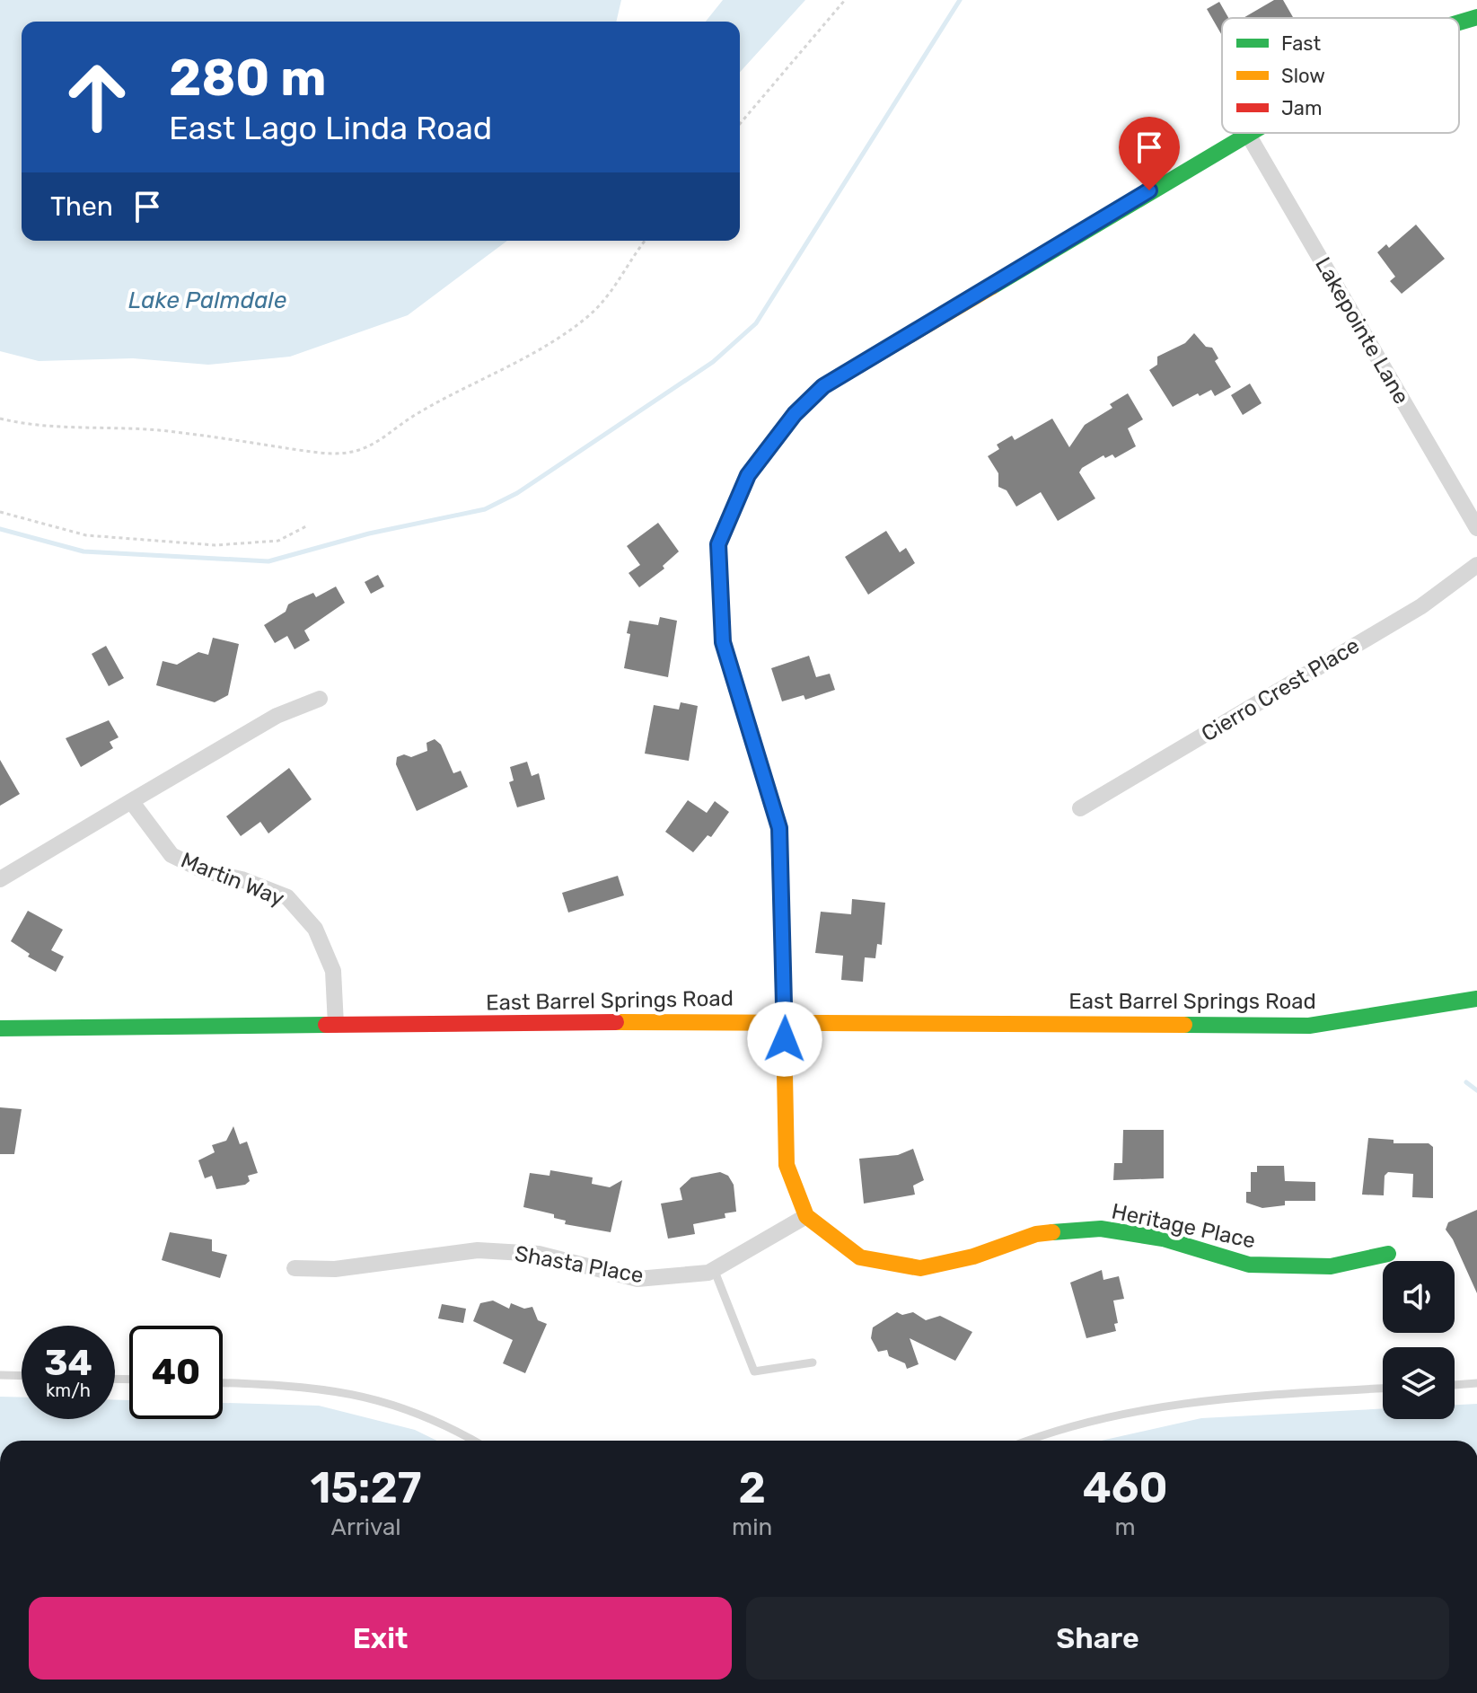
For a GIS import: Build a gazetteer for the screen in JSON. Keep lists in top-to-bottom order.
{
  "streets": {
    "street": [
      "Lakepointe Lane",
      "Cierro Crest Place",
      "Martin Way",
      "East Barrel Springs Road",
      "Heritage Place",
      "Shasta Place"
    ]
  },
  "crossings": [
    ["Martin Way", "East Barrel Springs Road"],
    ["Heritage Place", "Shasta Place"]
  ],
  "water": ["Lake Palmdale"],
  "legend": ["Fast", "Slow", "Jam"],
  "page": {
    "turn": ["280 m", "East Lago Linda Road"],
    "then": "Then",
    "speed": "34 km/h",
    "limit": "40",
    "eta": [
      "15:27",
      "Arrival",
      "2",
      "min",
      "460",
      "m"
    ],
    "buttons": ["Exit", "Share"]
  }
}
